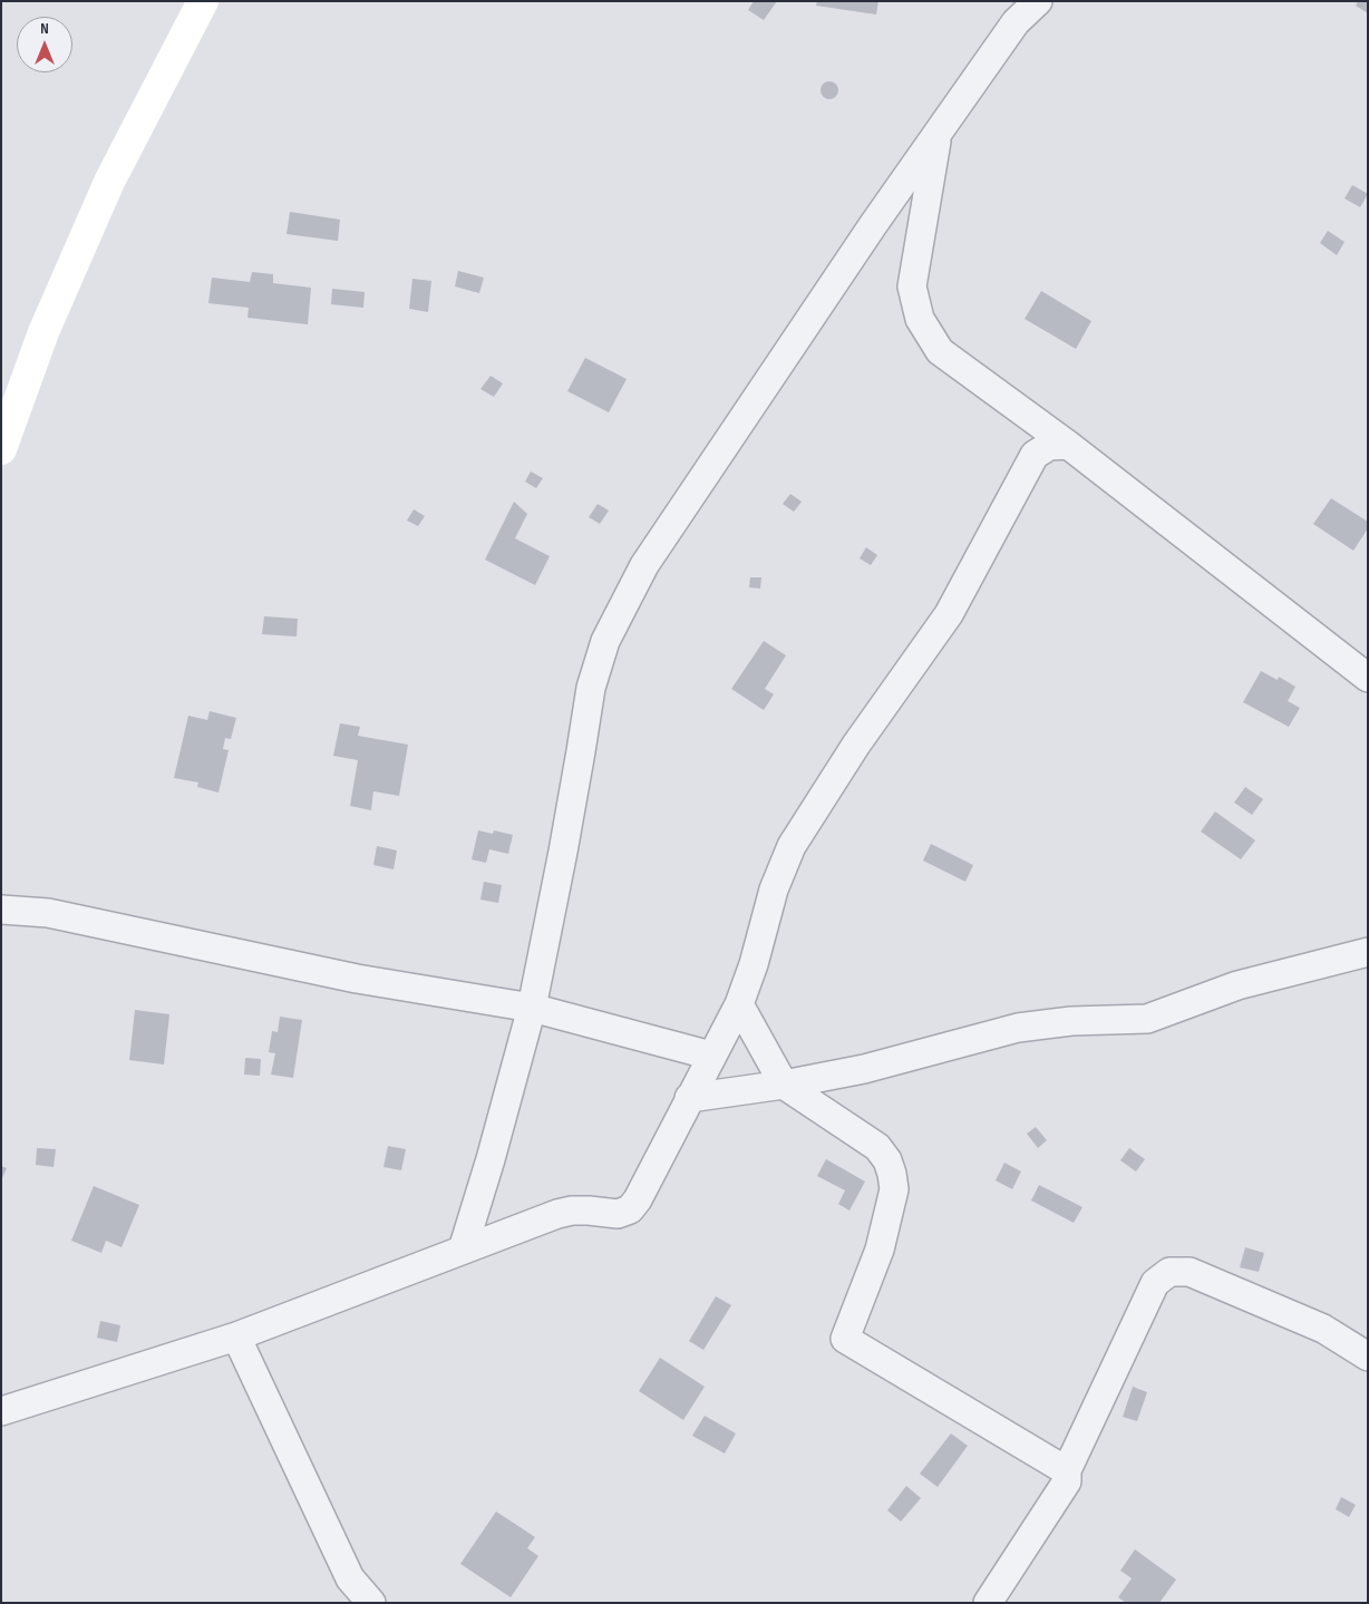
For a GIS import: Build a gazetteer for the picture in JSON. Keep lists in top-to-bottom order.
{
  "north": "top"
}
